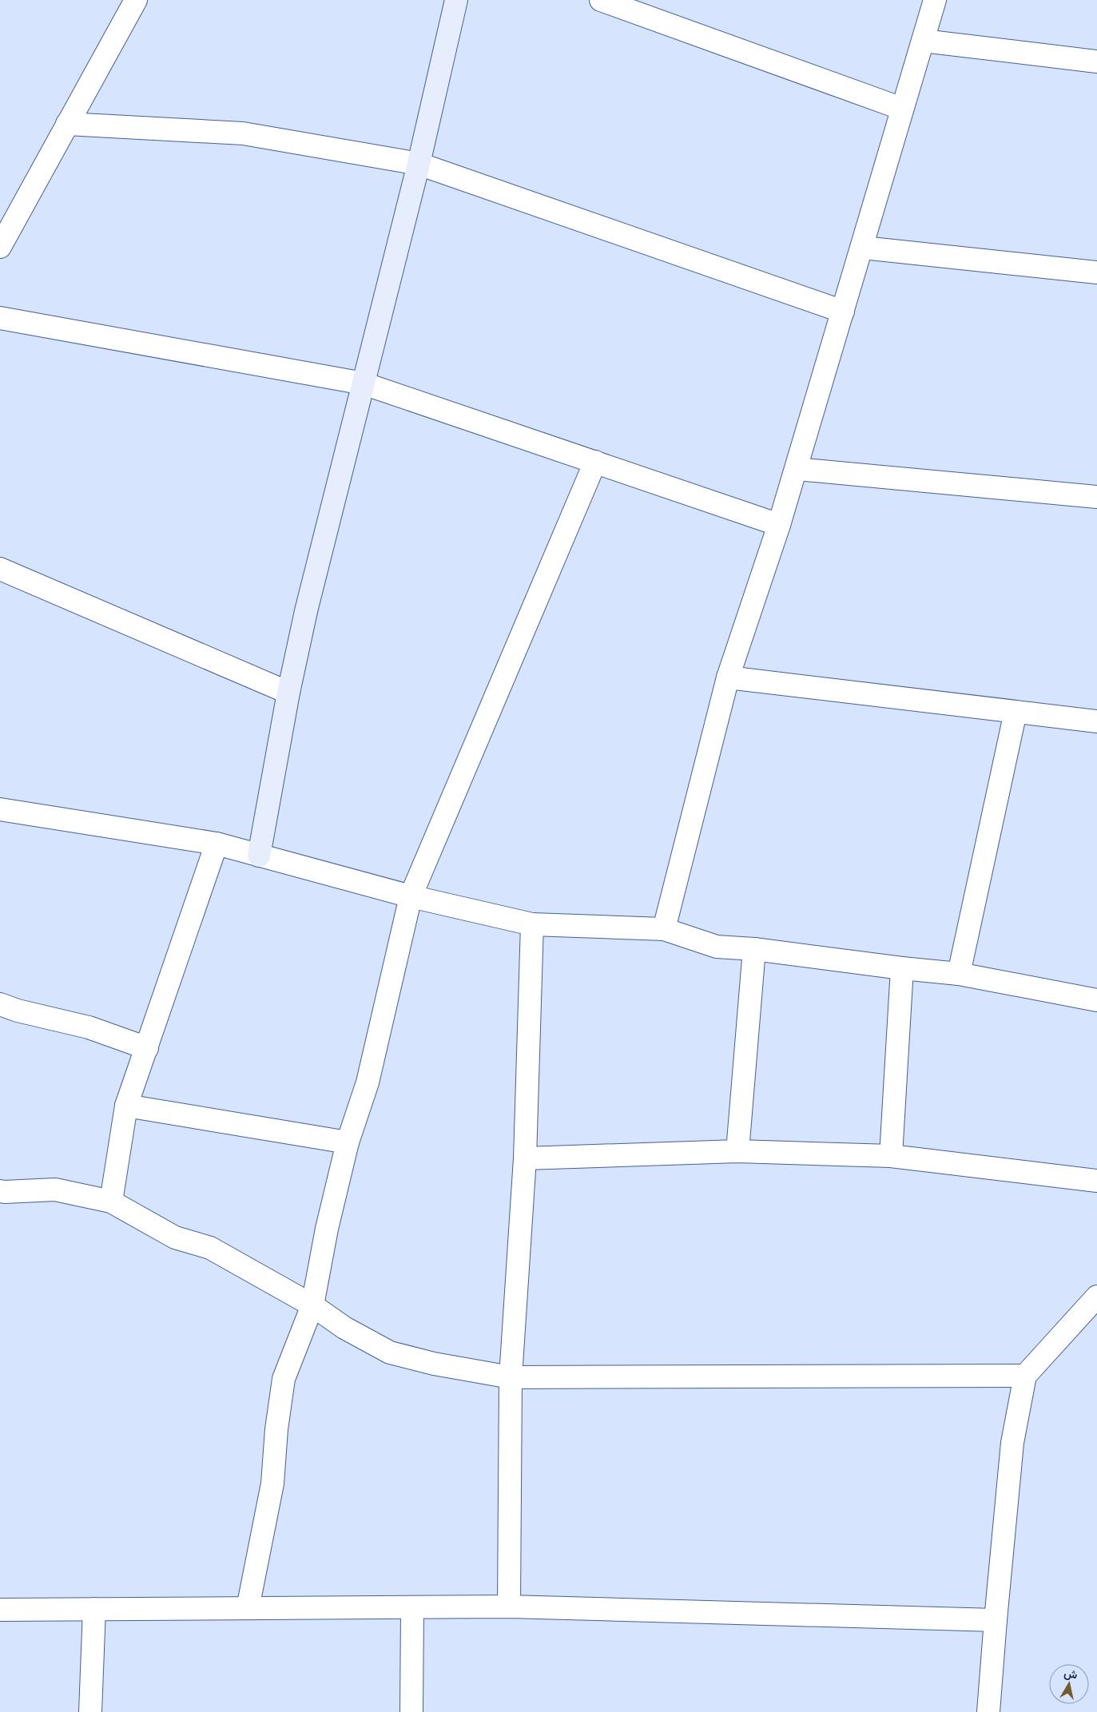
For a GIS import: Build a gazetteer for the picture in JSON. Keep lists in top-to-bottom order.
{
  "north": "top"
}
